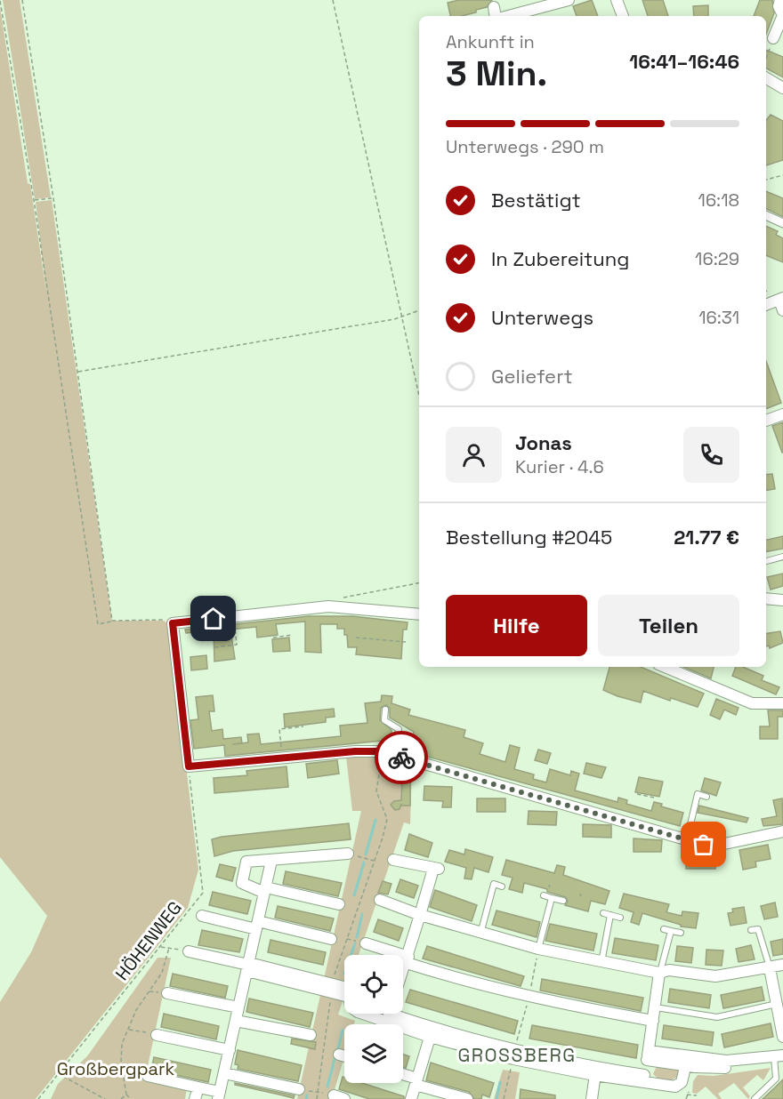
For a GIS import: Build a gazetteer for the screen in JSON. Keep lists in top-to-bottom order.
{
  "streets": {
    "path": ["HÖHENWEG"]
  },
  "districts": ["GROSSBERG"],
  "parks": ["Großbergpark"],
  "page": {
    "heading": ["3 Min.", "Ankunft in", "16:41–16:46"],
    "panel": [
      "Jonas",
      "Kurier · 4.6",
      "Bestellung #2045",
      "21.77 €"
    ],
    "bar": "Unterwegs · 290 m",
    "list": [
      ["Bestätigt", "16:18"],
      ["In Zubereitung", "16:29"],
      ["Unterwegs", "16:31"],
      "Geliefert"
    ],
    "buttons": ["Hilfe", "Teilen"]
  }
}
